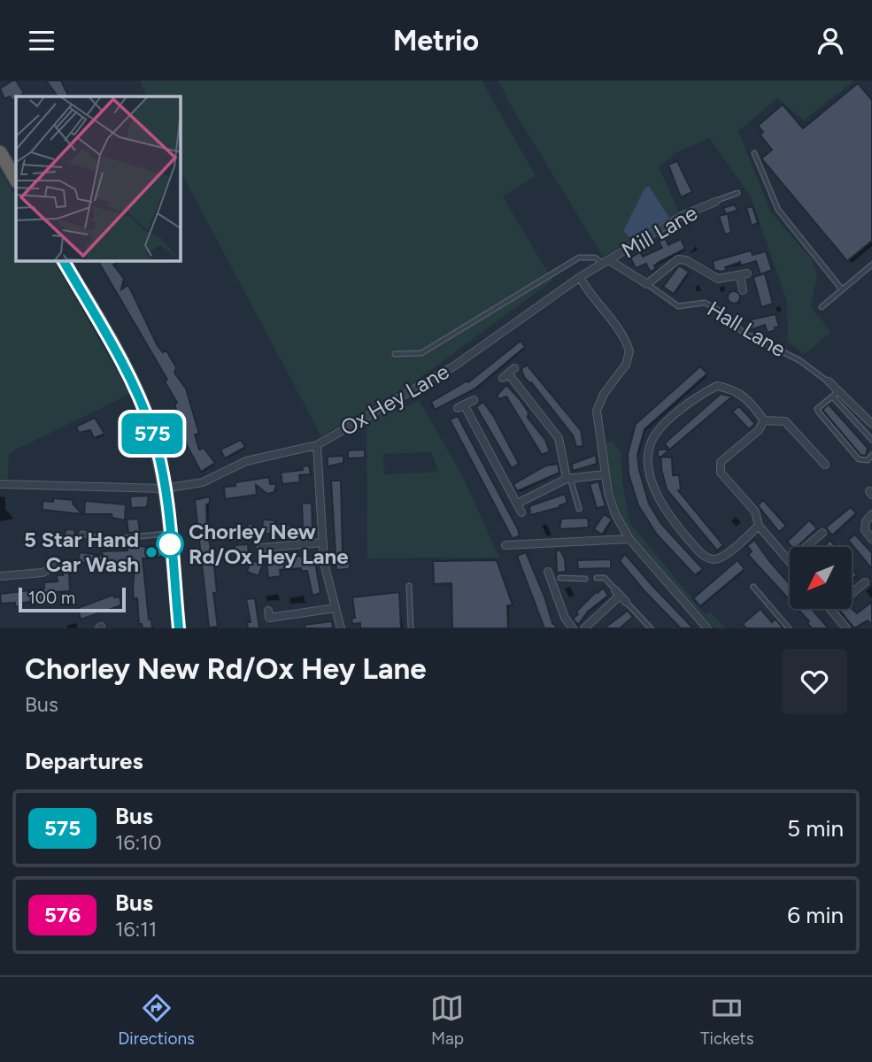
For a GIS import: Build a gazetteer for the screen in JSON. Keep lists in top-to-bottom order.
{
  "streets": {
    "street": ["Mill Lane", "Hall Lane", "Ox Hey Lane"]
  },
  "crossings": [
    ["Mill Lane", "Hall Lane"],
    ["Mill Lane", "Ox Hey Lane"],
    ["Hall Lane", "Ox Hey Lane"]
  ],
  "places": ["Chorley New Rd/Ox Hey Lane", "5 Star Hand Car Wash"],
  "lines": ["bus line 575"],
  "scale_bar": "100 m",
  "north": "bottom left",
  "page": {
    "header": "Metrio",
    "on_map": "575",
    "scale": "100 m",
    "heading": [
      ["Chorley New Rd/Ox Hey Lane", "Bus"],
      "Departures"
    ],
    "list": [
      {
        "mark": "575",
        "name": "Bus",
        "note": "16:10",
        "value": "5 min"
      },
      {
        "mark": "576",
        "name": "Bus",
        "note": "16:11",
        "value": "6 min"
      }
    ],
    "tabs": ["Directions", "Map", "Tickets"]
  }
}
